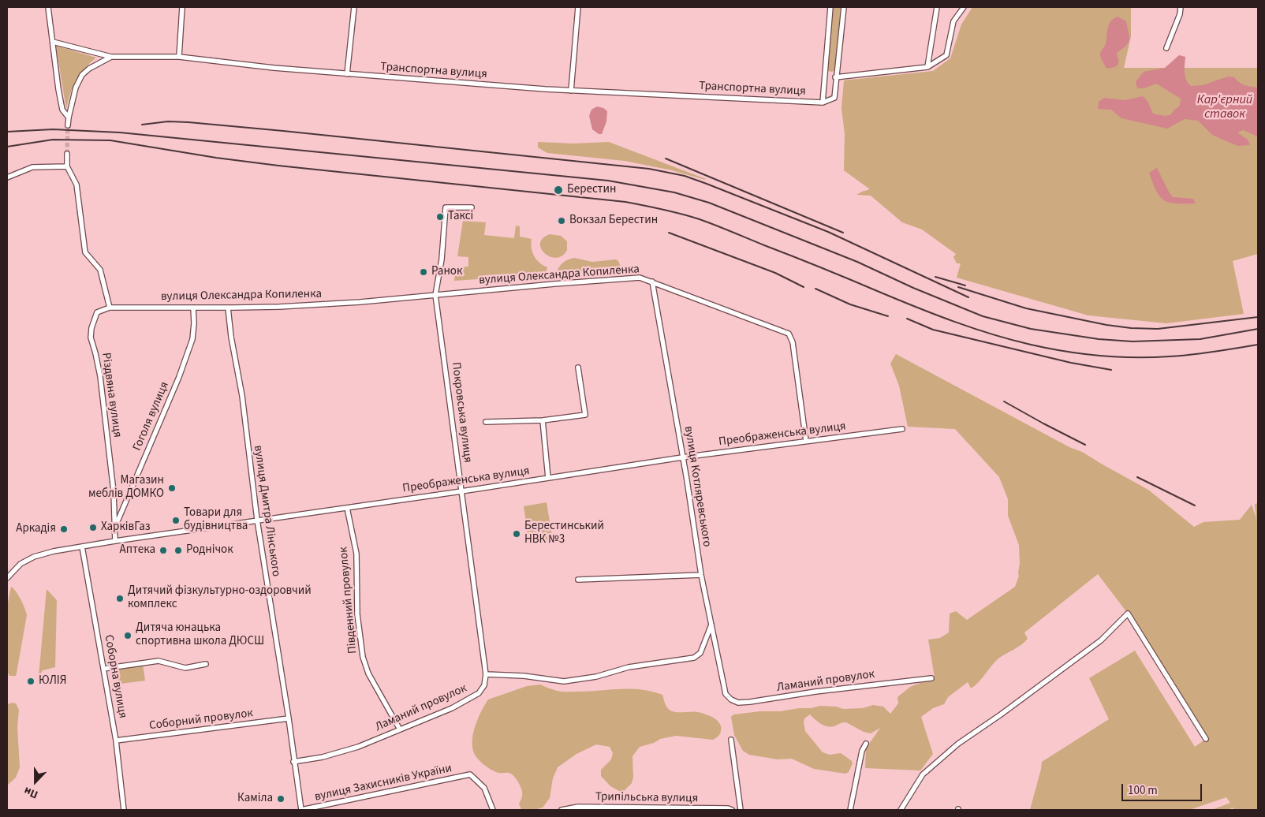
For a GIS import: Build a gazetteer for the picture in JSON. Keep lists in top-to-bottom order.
{
  "streets": {
    "street": [
      "Транспортна вулиця",
      "вулиця Олександра Копиленка",
      "Різдвяна вулиця",
      "Покровська вулиця",
      "Гоголя вулиця",
      "Преображенська вулиця",
      "вулиця Котляревського",
      "вулиця Дмитра Лінського",
      "Південний провулок",
      "Соборна вулиця",
      "Ламаний провулок",
      "Соборний провулок",
      "вулиця Захисників України",
      "Трипільська вулиця"
    ]
  },
  "crossings": [
    ["вулиця Олександра Копиленка", "Різдвяна вулиця"],
    ["вулиця Олександра Копиленка", "Покровська вулиця"],
    ["вулиця Олександра Копиленка", "Гоголя вулиця"],
    ["вулиця Олександра Копиленка", "Преображенська вулиця"],
    ["вулиця Олександра Копиленка", "вулиця Котляревського"],
    ["вулиця Олександра Копиленка", "вулиця Дмитра Лінського"],
    ["Різдвяна вулиця", "Гоголя вулиця"],
    ["Різдвяна вулиця", "Преображенська вулиця"],
    ["Покровська вулиця", "Преображенська вулиця"],
    ["Покровська вулиця", "Ламаний провулок"],
    ["Преображенська вулиця", "вулиця Котляревського"],
    ["Преображенська вулиця", "вулиця Дмитра Лінського"],
    ["Преображенська вулиця", "Південний провулок"],
    ["Преображенська вулиця", "Соборна вулиця"],
    ["вулиця Котляревського", "Ламаний провулок"],
    ["вулиця Дмитра Лінського", "Ламаний провулок"],
    ["вулиця Дмитра Лінського", "Соборний провулок"],
    ["вулиця Дмитра Лінського", "вулиця Захисників України"],
    ["Південний провулок", "Ламаний провулок"],
    ["Соборна вулиця", "Соборний провулок"]
  ],
  "water": ["Кар'єрний ставок"],
  "places": [
    "Берестин",
    "Таксі",
    "Вокзал Берестин",
    "Ранок",
    "Магазин меблів ДОМКО",
    "Товари для будівництва",
    "ХарківГаз",
    "Аркадія",
    "Берестинський НВК №3",
    "Аптека",
    "Роднічок",
    "Дитячий фізкультурно-оздоровчий комплекс",
    "Дитяча юнацька спортивна школа ДЮСШ",
    "ЮЛІЯ",
    "Каміла"
  ],
  "scale_bar": "100 m",
  "north": "bottom"
}
